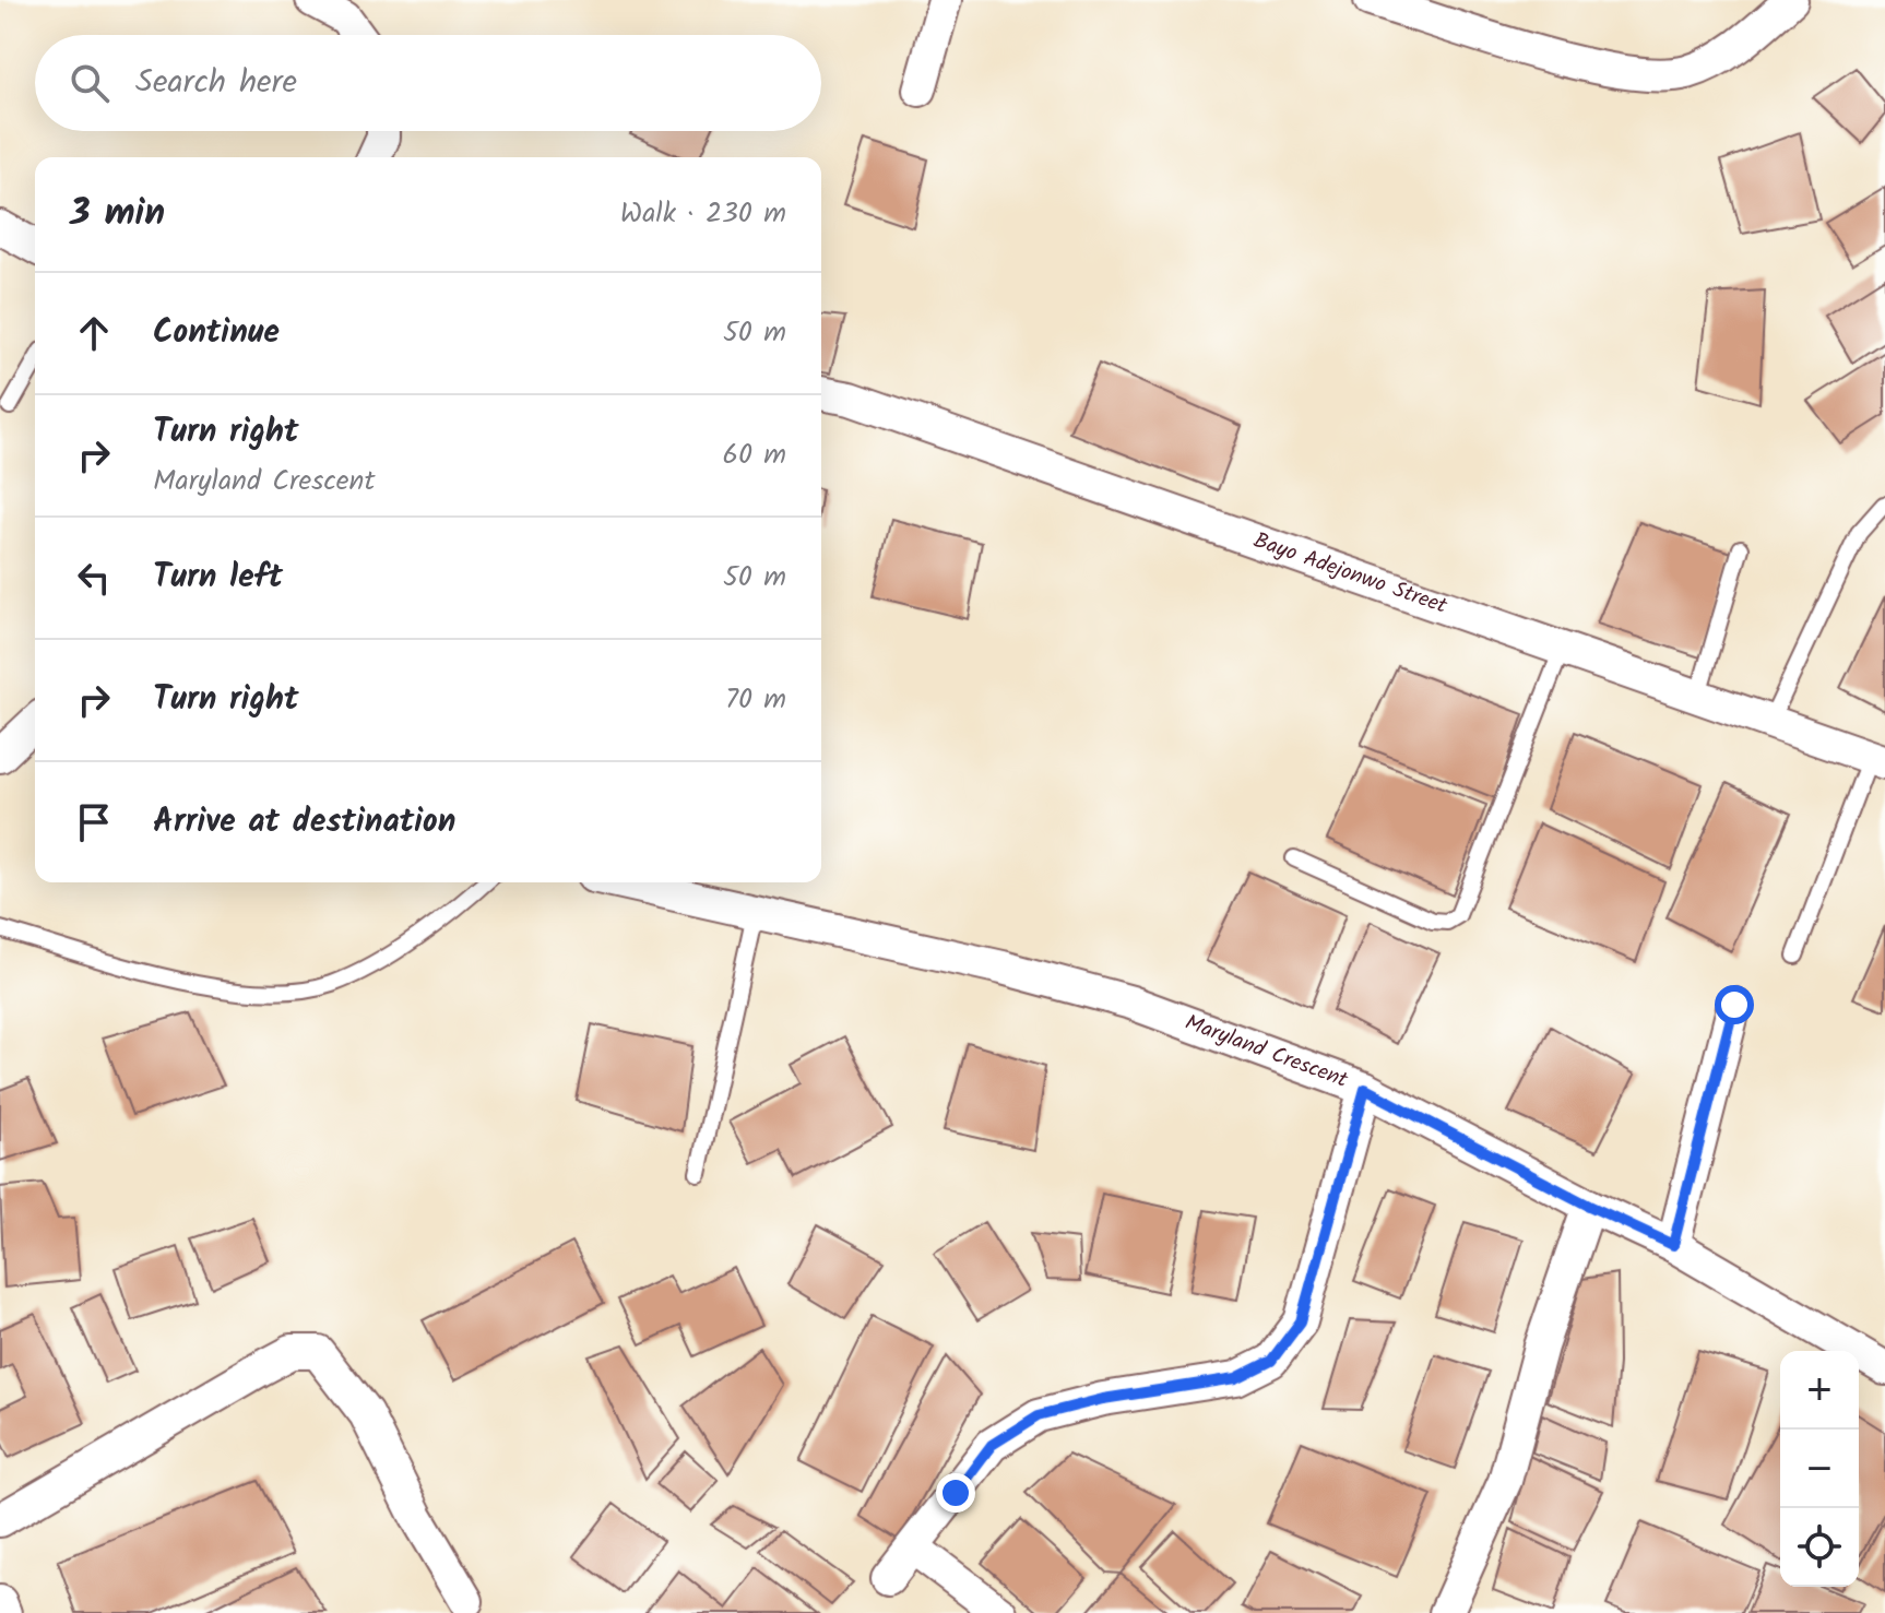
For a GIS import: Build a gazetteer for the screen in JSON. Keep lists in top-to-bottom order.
{
  "streets": {
    "street": ["Bayo Adejonwo Street", "Maryland Crescent"]
  },
  "page": {
    "search": "Search here",
    "heading": ["3 min", "Walk · 230 m"],
    "list": [
      ["Continue", "50 m"],
      ["Turn right", "Maryland Crescent", "60 m"],
      ["Turn left", "50 m"],
      ["Turn right", "70 m"],
      "Arrive at destination"
    ],
    "map_buttons": ["+", "−"]
  }
}
